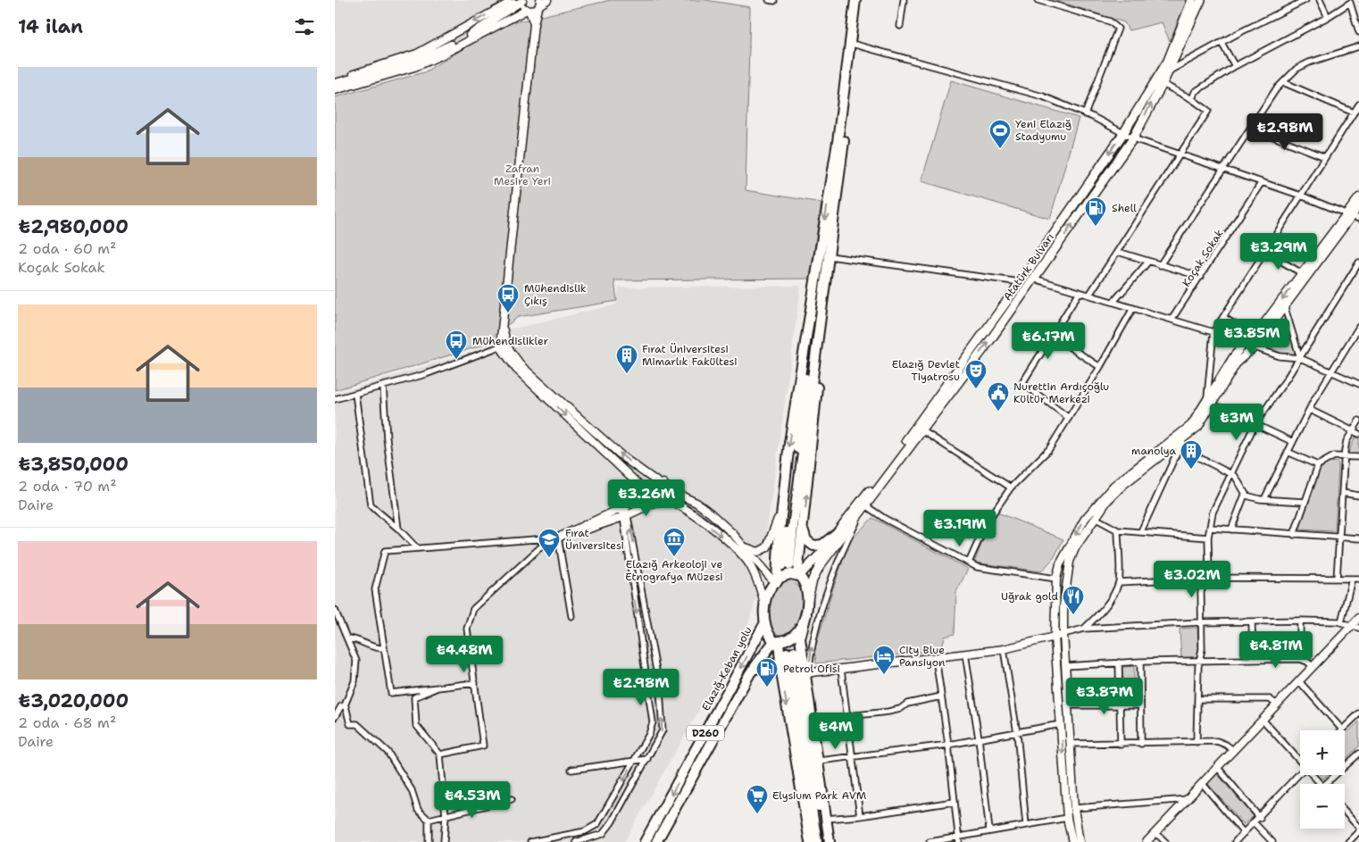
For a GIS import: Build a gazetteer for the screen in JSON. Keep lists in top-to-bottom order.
{
  "streets": {
    "highway": ["Elazığ-Keban yolu", "D260"],
    "main road": ["Atatürk Bulvarı"],
    "street": ["Koçak Sokak"]
  },
  "crossings": [
    ["Atatürk Bulvarı", "Elazığ-Keban yolu"],
    ["Elazığ-Keban yolu", "D260"]
  ],
  "parks": ["Zafran Mesire Yeri"],
  "places": {
    "sports": ["Yeni Elazığ Stadyumu"],
    "fuel station": ["Shell", "Petrol Ofisi"],
    "bus stop": ["Mühendislik Çıkış", "Mühendislikler"],
    "building": ["Fırat Üniversitesi Mimarlık Fakültesi", "manolya"],
    "theatre": ["Elazığ Devlet Tiyatrosu"],
    "public building": ["Nurettin Ardıçoğlu Kültür Merkezi"],
    "museum": ["Elazığ Arkeoloji ve Etnografya Müzesi"],
    "school or university": ["Fırat Üniversitesi"],
    "restaurant": ["Uğrak gold"],
    "hotel": ["City Blue Pansiyon"],
    "supermarket": ["Elysium Park AVM"]
  },
  "page": {
    "heading": "14 ilan",
    "list": [
      {
        "name": "₺2,980,000",
        "note": "2 oda · 60 m² · Koçak Sokak"
      },
      {
        "name": "₺3,850,000",
        "note": "2 oda · 70 m² · Daire"
      },
      {
        "name": "₺3,020,000",
        "note": "2 oda · 68 m² · Daire"
      }
    ],
    "price": [
      "₺2.98M",
      "₺3.29M",
      "₺3.85M",
      "₺6.17M",
      "₺3M",
      "₺3.26M",
      "₺3.19M",
      "₺3.02M",
      "₺4.81M",
      "₺4.48M",
      "₺2.98M",
      "₺3.87M",
      "₺4M",
      "₺4.53M"
    ],
    "map_buttons": ["+", "−"]
  }
}
